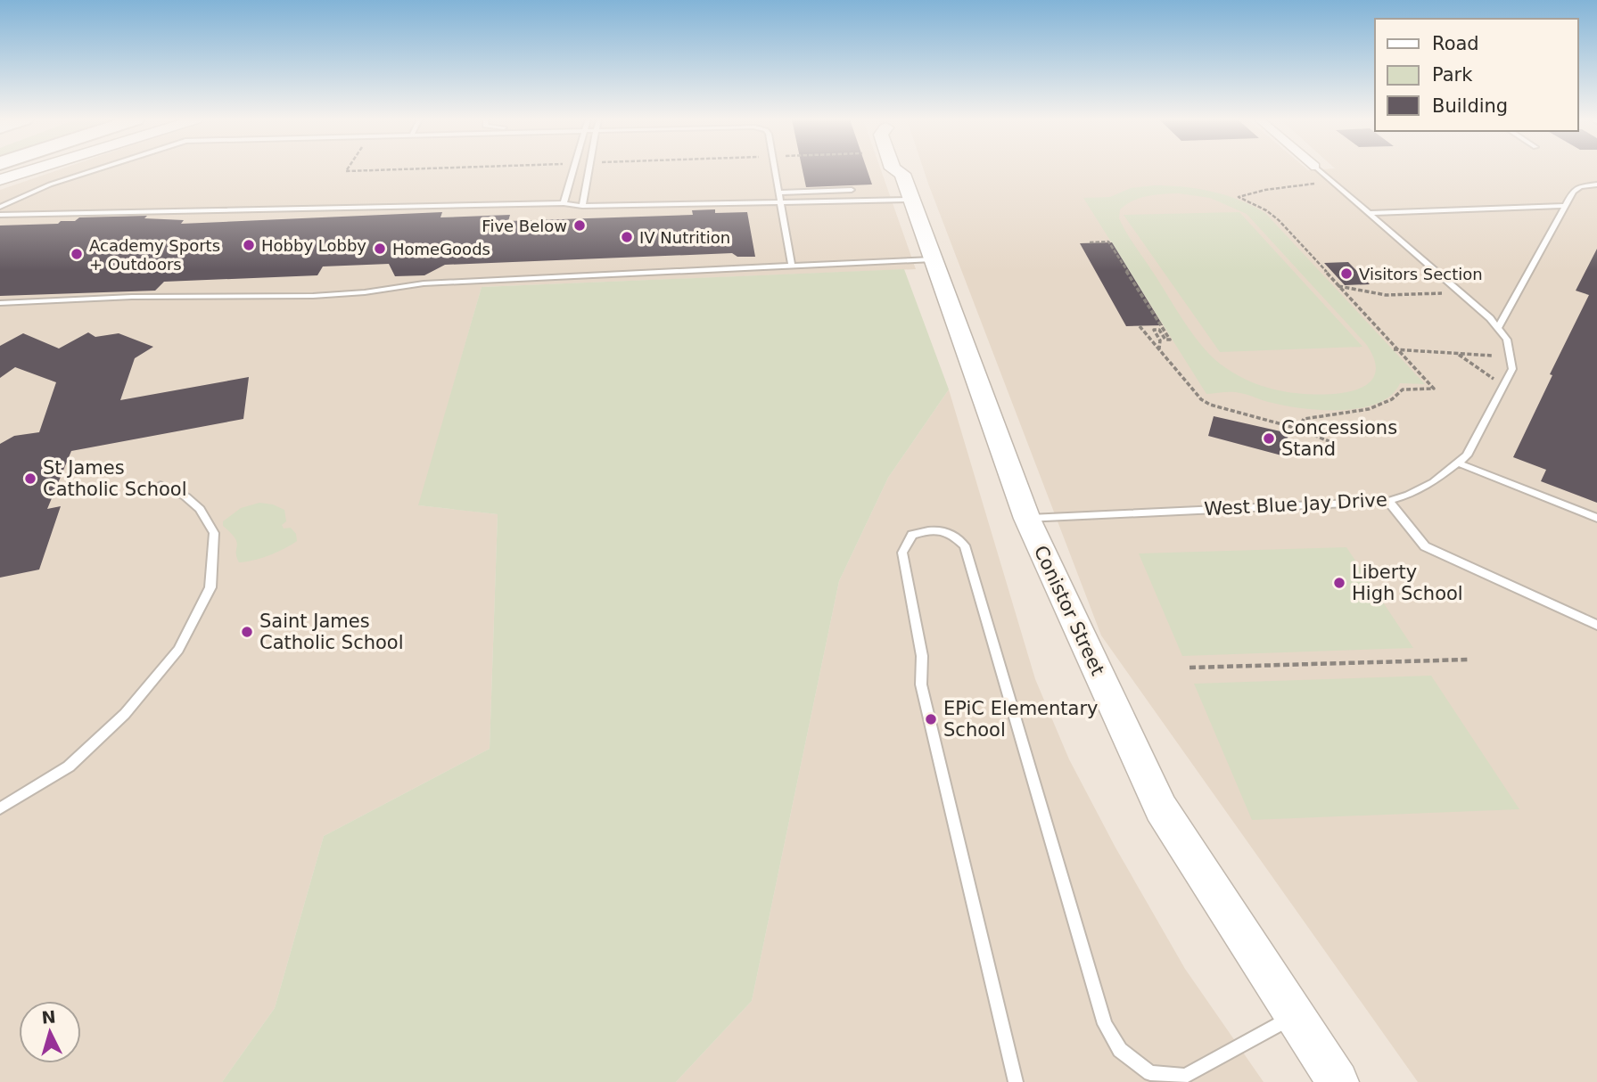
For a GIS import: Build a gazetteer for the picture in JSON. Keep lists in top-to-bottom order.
{
  "streets": {
    "main road": ["Conistor Street"],
    "lane": ["West Blue Jay Drive"]
  },
  "crossings": [
    ["West Blue Jay Drive", "Conistor Street"]
  ],
  "places": [
    "Five Below",
    "IV Nutrition",
    "Hobby Lobby",
    "HomeGoods",
    "Academy Sports + Outdoors",
    "Visitors Section",
    "Concessions Stand",
    "St James Catholic School",
    "Liberty High School",
    "Saint James Catholic School",
    "EPiC Elementary School"
  ],
  "legend": ["Road", "Park", "Building"],
  "north": "top"
}
